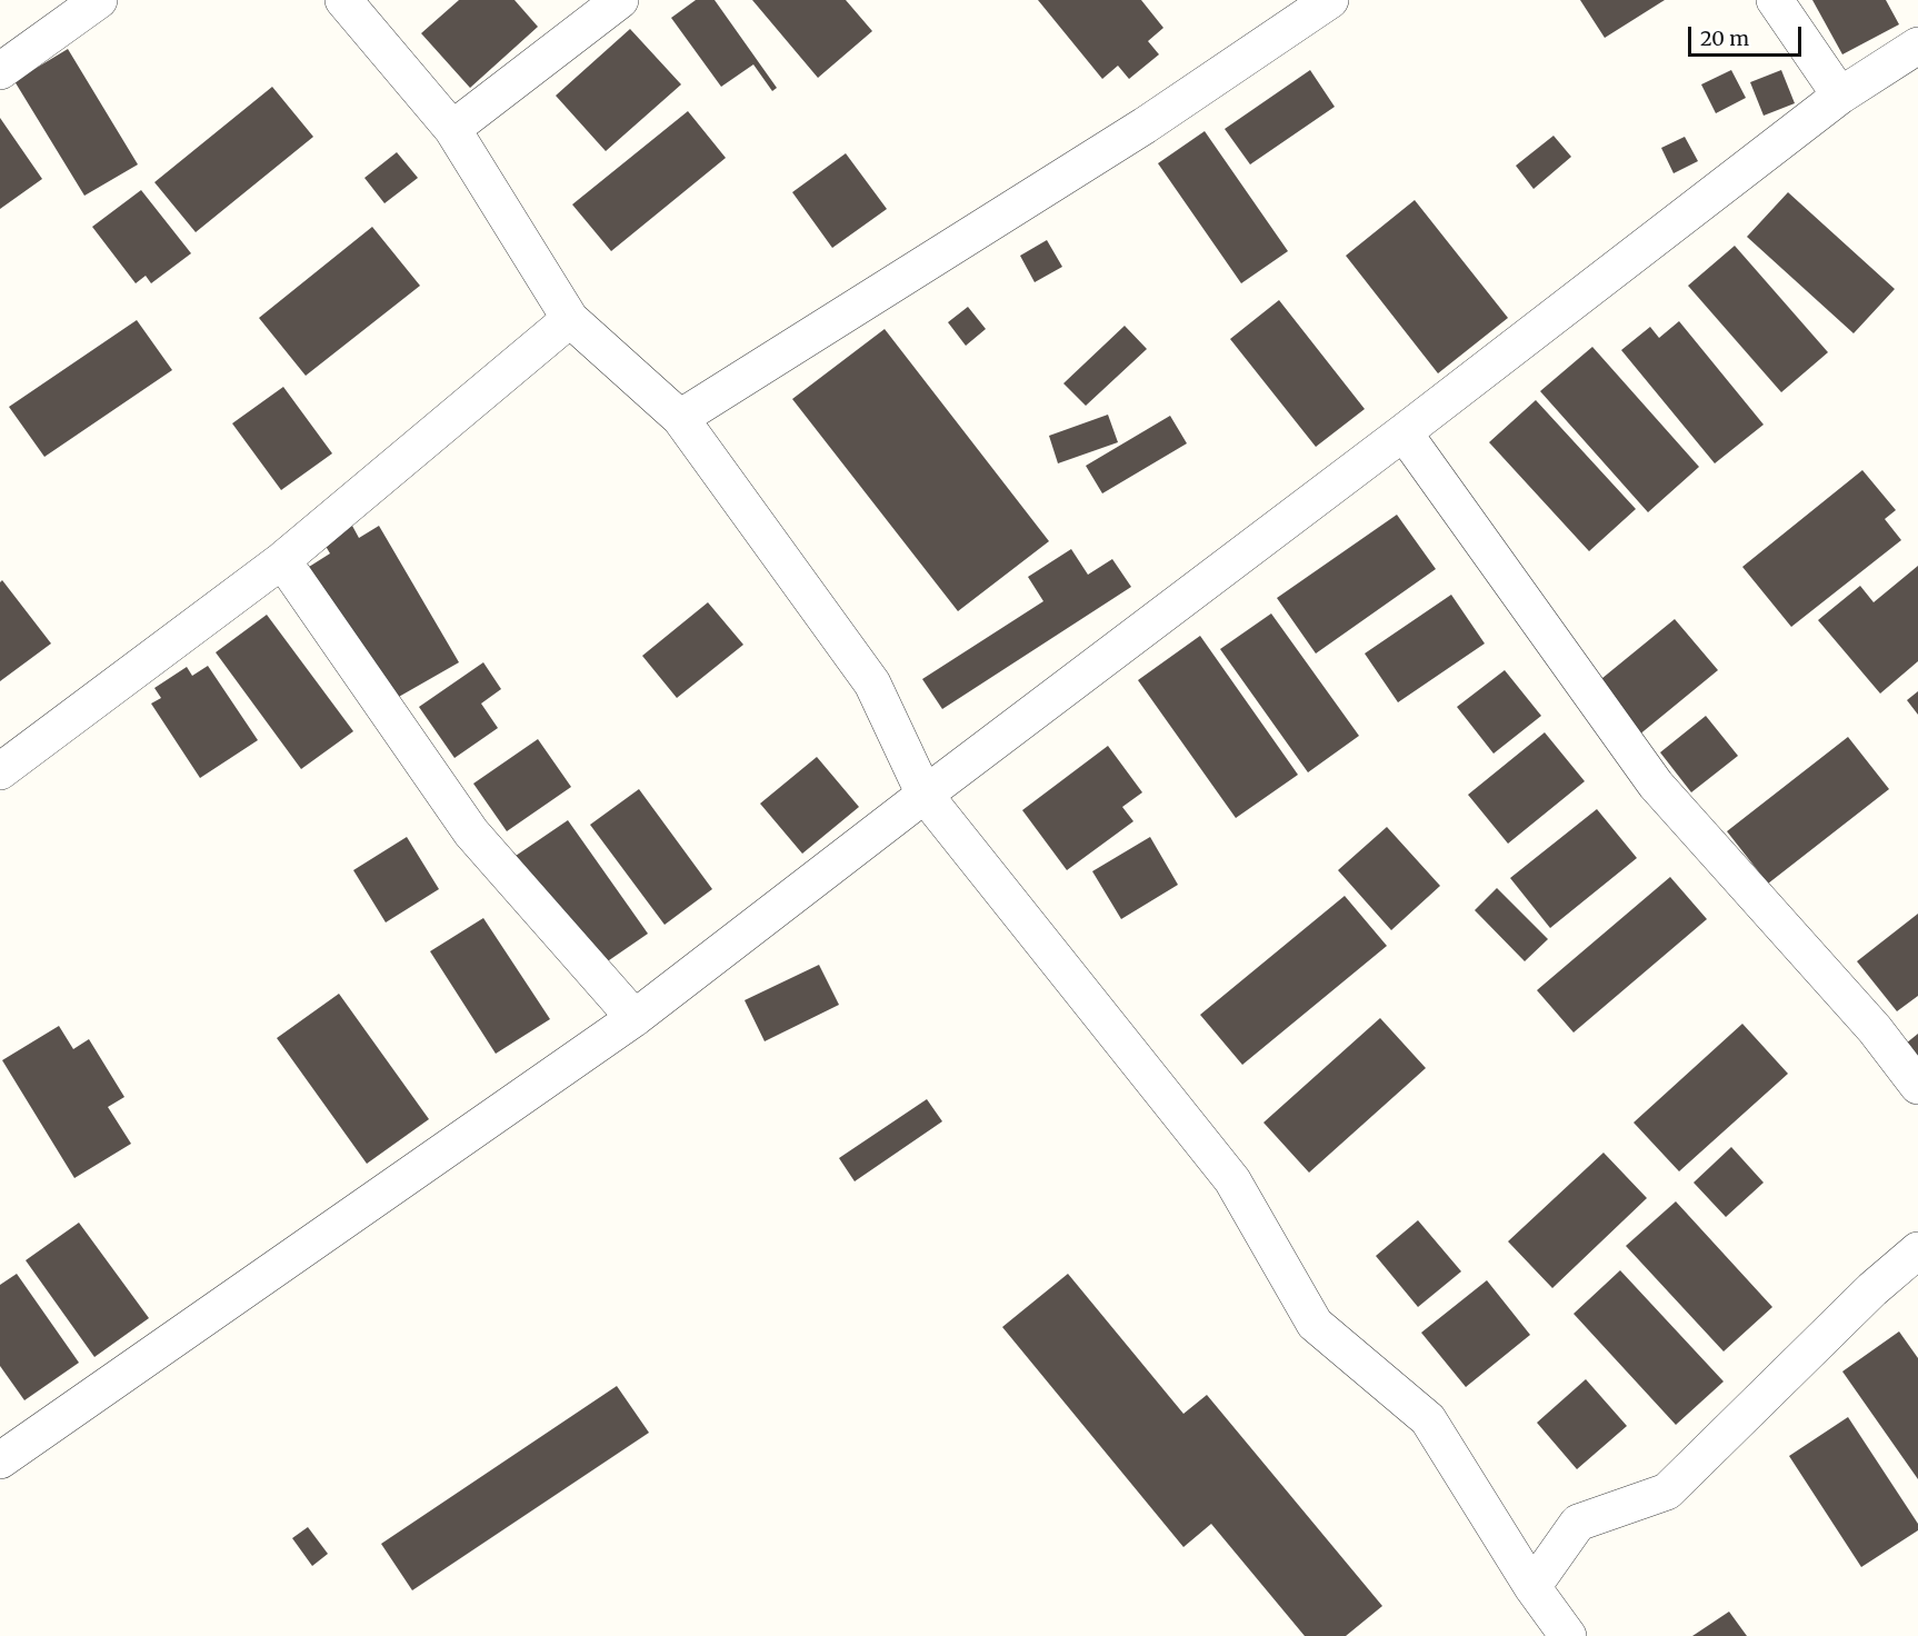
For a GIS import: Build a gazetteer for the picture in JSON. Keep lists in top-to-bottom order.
{
  "scale_bar": "20 m"
}
